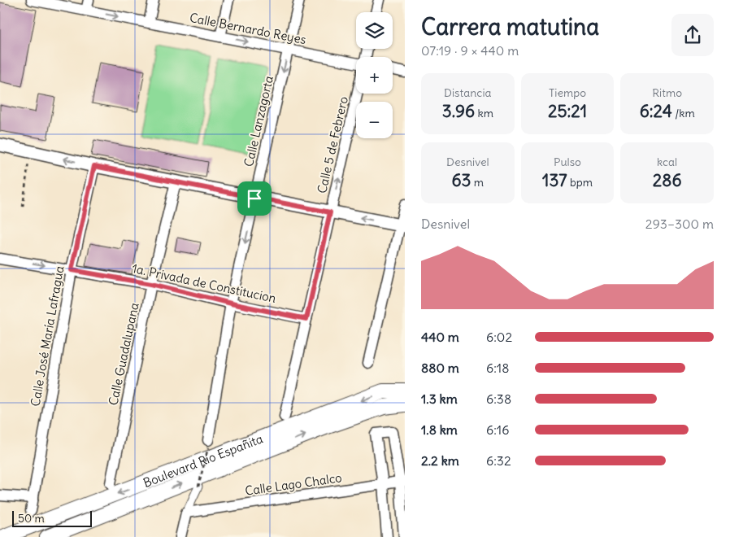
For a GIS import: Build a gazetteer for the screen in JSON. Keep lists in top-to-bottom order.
{
  "streets": {
    "main road": ["Boulevard Río Españita"],
    "street": [
      "Calle Bernardo Reyes",
      "Calle Lanzagorta",
      "Calle 5 de Febrero",
      "1a. Privada de Constitucion",
      "Calle José María Lafragua",
      "Calle Guadalupana",
      "Calle Lago Chalco"
    ]
  },
  "crossings": [
    ["Calle Bernardo Reyes", "Calle Lanzagorta"],
    ["Calle Lanzagorta", "1a. Privada de Constitucion"],
    ["Calle 5 de Febrero", "1a. Privada de Constitucion"],
    ["1a. Privada de Constitucion", "Calle José María Lafragua"],
    ["1a. Privada de Constitucion", "Calle Guadalupana"]
  ],
  "one_way": ["Calle Bernardo Reyes", "Calle Lanzagorta", "Calle 5 de Febrero"],
  "scale_bar": "50 m",
  "page": {
    "heading": ["Carrera matutina", "07:19 · 9 × 440 m"],
    "map_buttons": ["+", "−"],
    "stats": [
      ["Distancia", "3.96 km"],
      ["Tiempo", "25:21"],
      ["Ritmo", "6:24 /km"],
      ["Desnivel", "63 m"],
      ["Pulso", "137 bpm"],
      ["kcal", "286"]
    ],
    "chart": ["Desnivel", "293–300 m"],
    "list": [
      {
        "name": "440 m",
        "note": "6:02"
      },
      {
        "name": "880 m",
        "note": "6:18"
      },
      {
        "name": "1.3 km",
        "note": "6:38"
      },
      {
        "name": "1.8 km",
        "note": "6:16"
      },
      {
        "name": "2.2 km",
        "note": "6:32"
      }
    ],
    "scale": "50 m"
  }
}
